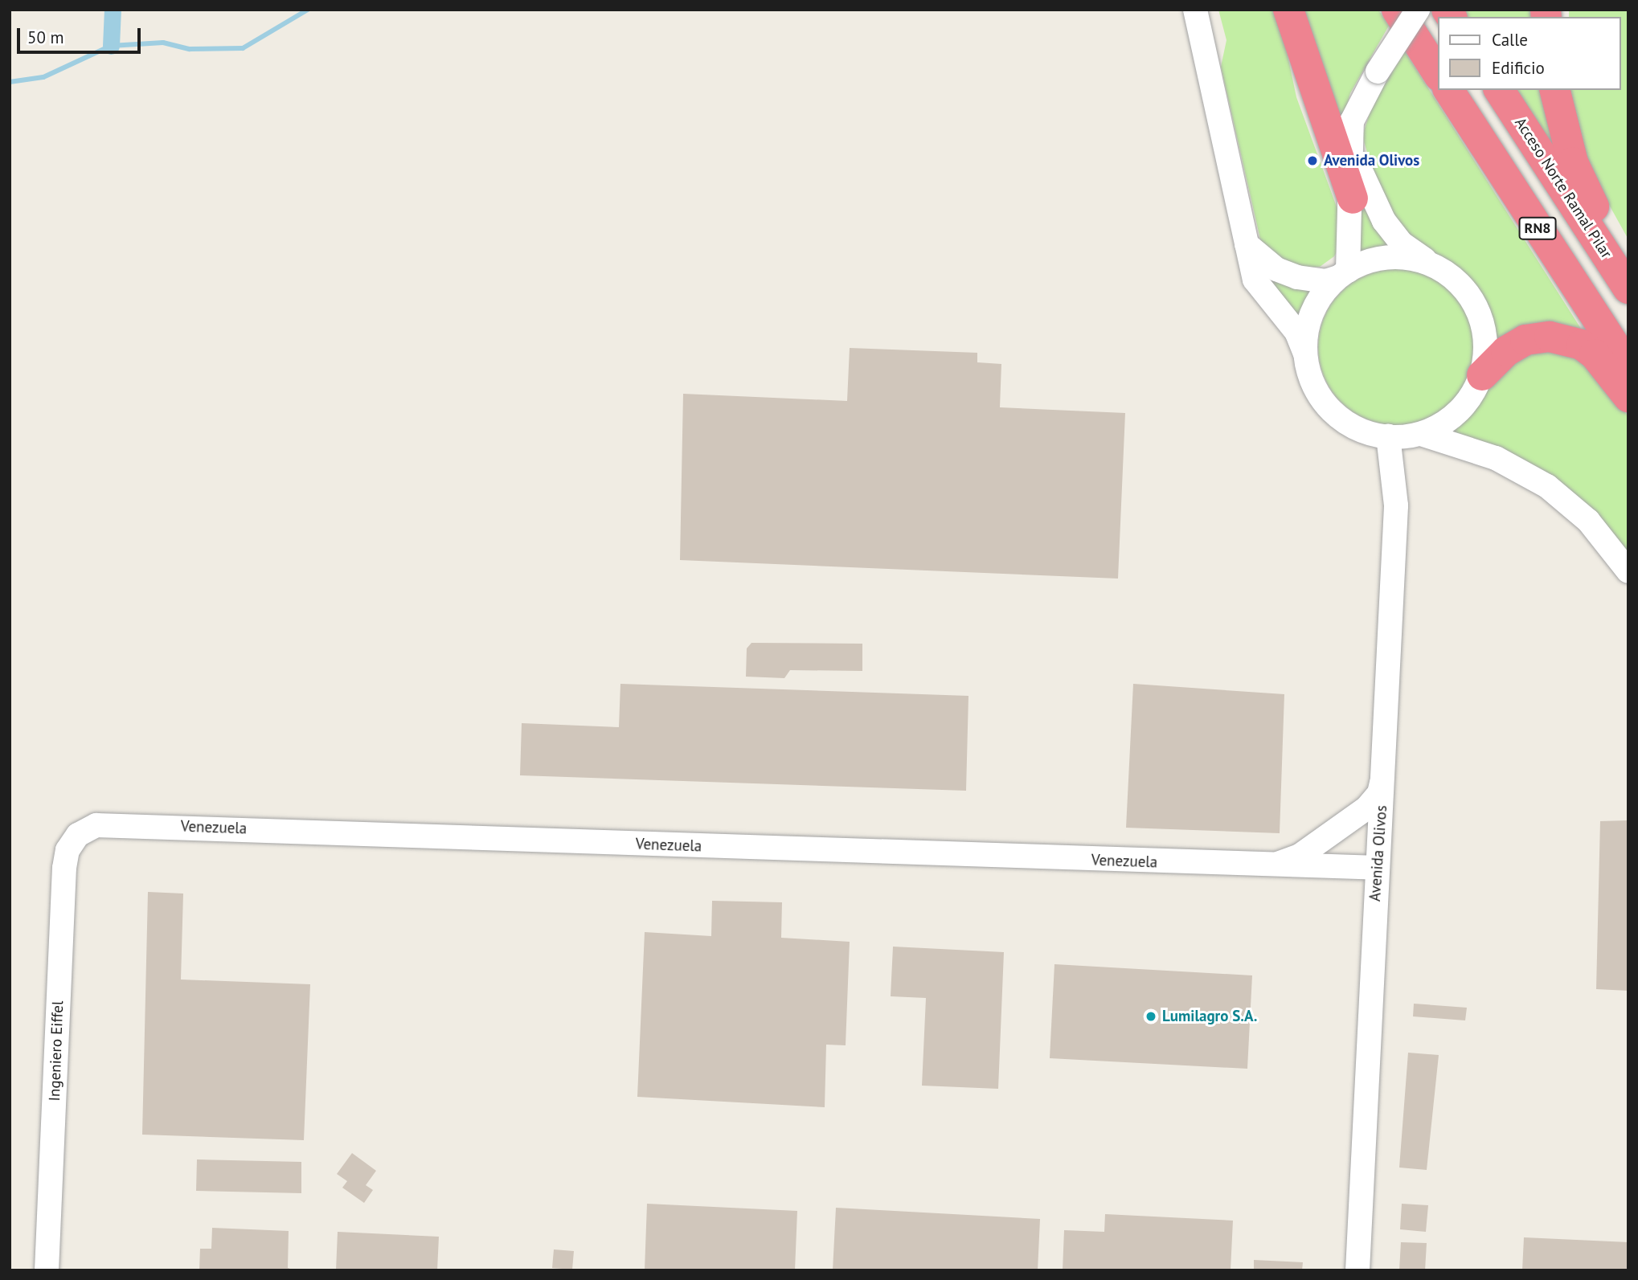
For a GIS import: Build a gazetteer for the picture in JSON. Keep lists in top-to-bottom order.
{
  "streets": {
    "highway": ["Acceso Norte Ramal Pilar", "RN8"],
    "street": ["Venezuela", "Avenida Olivos", "Ingeniero Eiffel"]
  },
  "crossings": [
    ["Venezuela", "Avenida Olivos"],
    ["Venezuela", "Ingeniero Eiffel"]
  ],
  "places": ["Avenida Olivos", "Lumilagro S.A."],
  "legend": ["Calle", "Edificio"],
  "scale_bar": "50 m"
}
